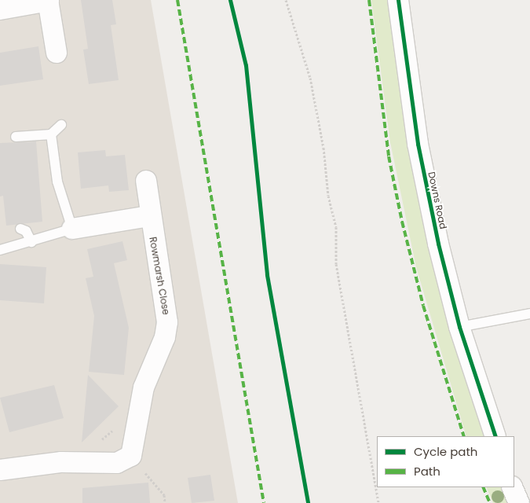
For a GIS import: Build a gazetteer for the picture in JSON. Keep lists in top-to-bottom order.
{
  "streets": {
    "street": ["Downs Road", "Rowmarsh Close"]
  },
  "legend": ["Cycle path", "Path"]
}
